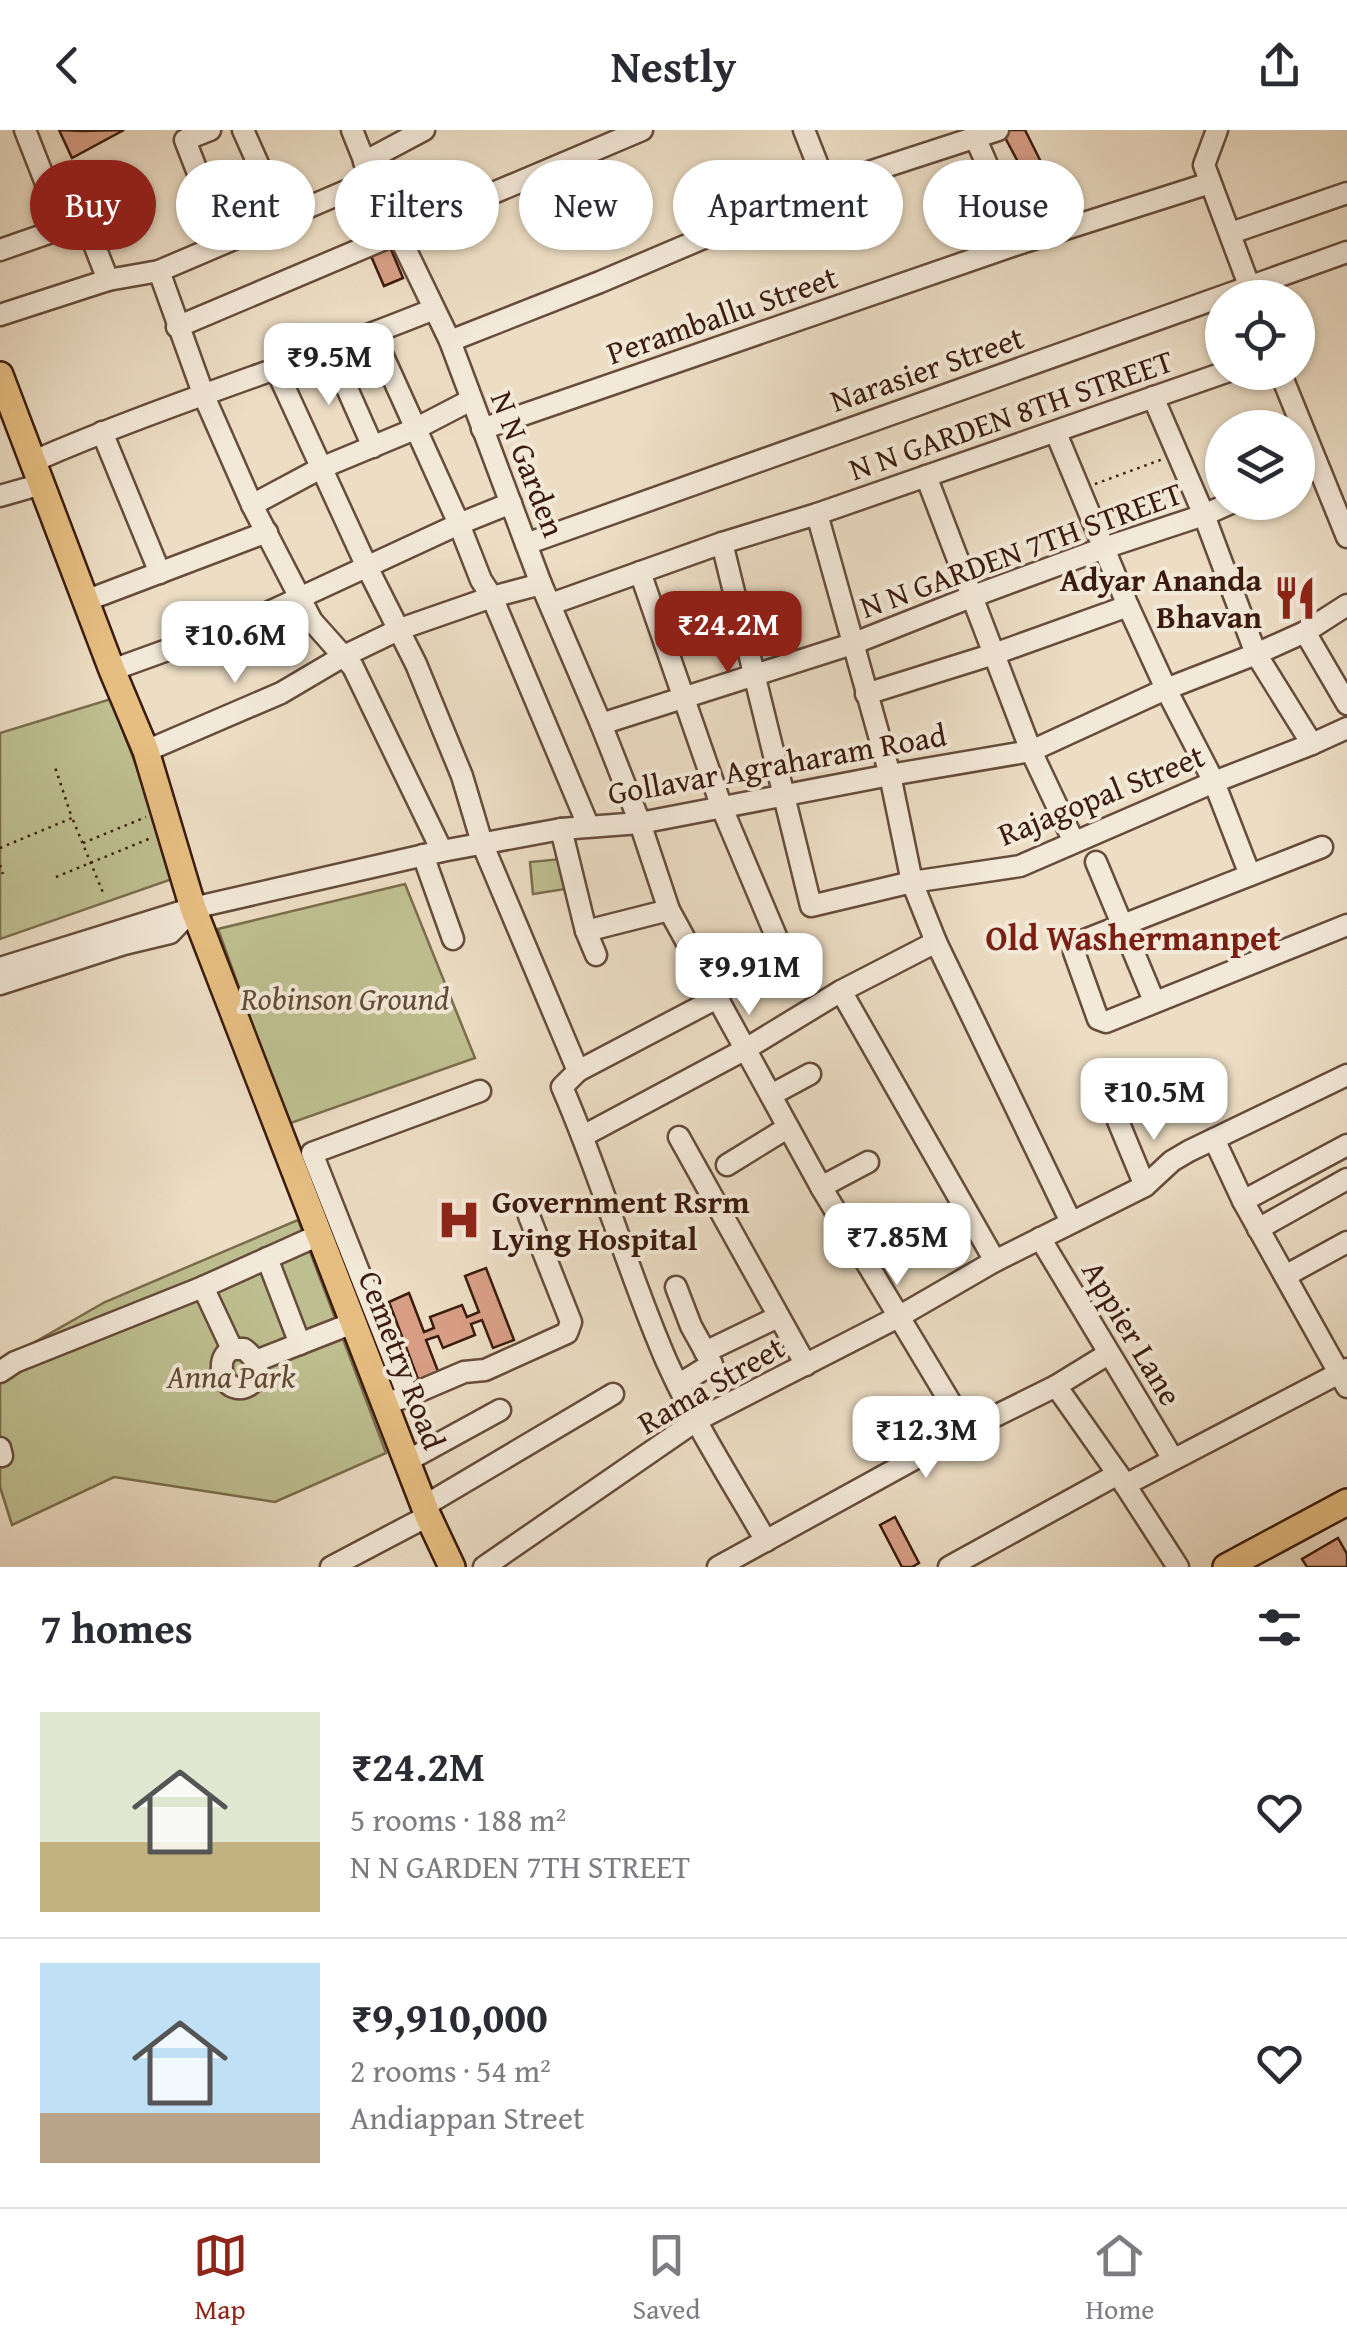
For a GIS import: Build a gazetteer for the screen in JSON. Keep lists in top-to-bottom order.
{
  "streets": {
    "main road": ["Cemetry Road"],
    "street": [
      "Peramballu Street",
      "Narasier Street",
      "N N GARDEN 8TH STREET",
      "N N Garden",
      "N N GARDEN 7TH STREET",
      "Gollavar Agraharam Road",
      "Rajagopal Street",
      "Appier Lane",
      "Rama Street"
    ]
  },
  "crossings": [
    ["Peramballu Street", "N N Garden"],
    ["Narasier Street", "N N Garden"],
    ["N N GARDEN 8TH STREET", "N N Garden"],
    ["N N Garden", "N N GARDEN 7TH STREET"],
    ["N N Garden", "Gollavar Agraharam Road"],
    ["N N Garden", "Rama Street"],
    ["Gollavar Agraharam Road", "Rajagopal Street"],
    ["Gollavar Agraharam Road", "Cemetry Road"],
    ["Appier Lane", "Rama Street"]
  ],
  "districts": ["Old Washermanpet"],
  "parks": ["Robinson Ground", "Anna Park"],
  "places": {
    "restaurant": ["Adyar Ananda Bhavan"],
    "hospital": ["Government Rsrm Lying Hospital"]
  },
  "page": {
    "header": "Nestly",
    "chip": [
      "Buy",
      "Rent",
      "Filters",
      "New",
      "Apartment",
      "House"
    ],
    "price": [
      "₹9.5M",
      "₹24.2M",
      "₹10.6M",
      "₹9.91M",
      "₹10.5M",
      "₹7.85M",
      "₹12.3M"
    ],
    "heading": "7 homes",
    "list": [
      {
        "name": "₹24.2M",
        "note": "5 rooms · 188 m² · N N GARDEN 7TH STREET"
      },
      {
        "name": "₹9,910,000",
        "note": "2 rooms · 54 m² · Andiappan Street"
      }
    ],
    "tabs": ["Map", "Saved", "Home"]
  }
}
